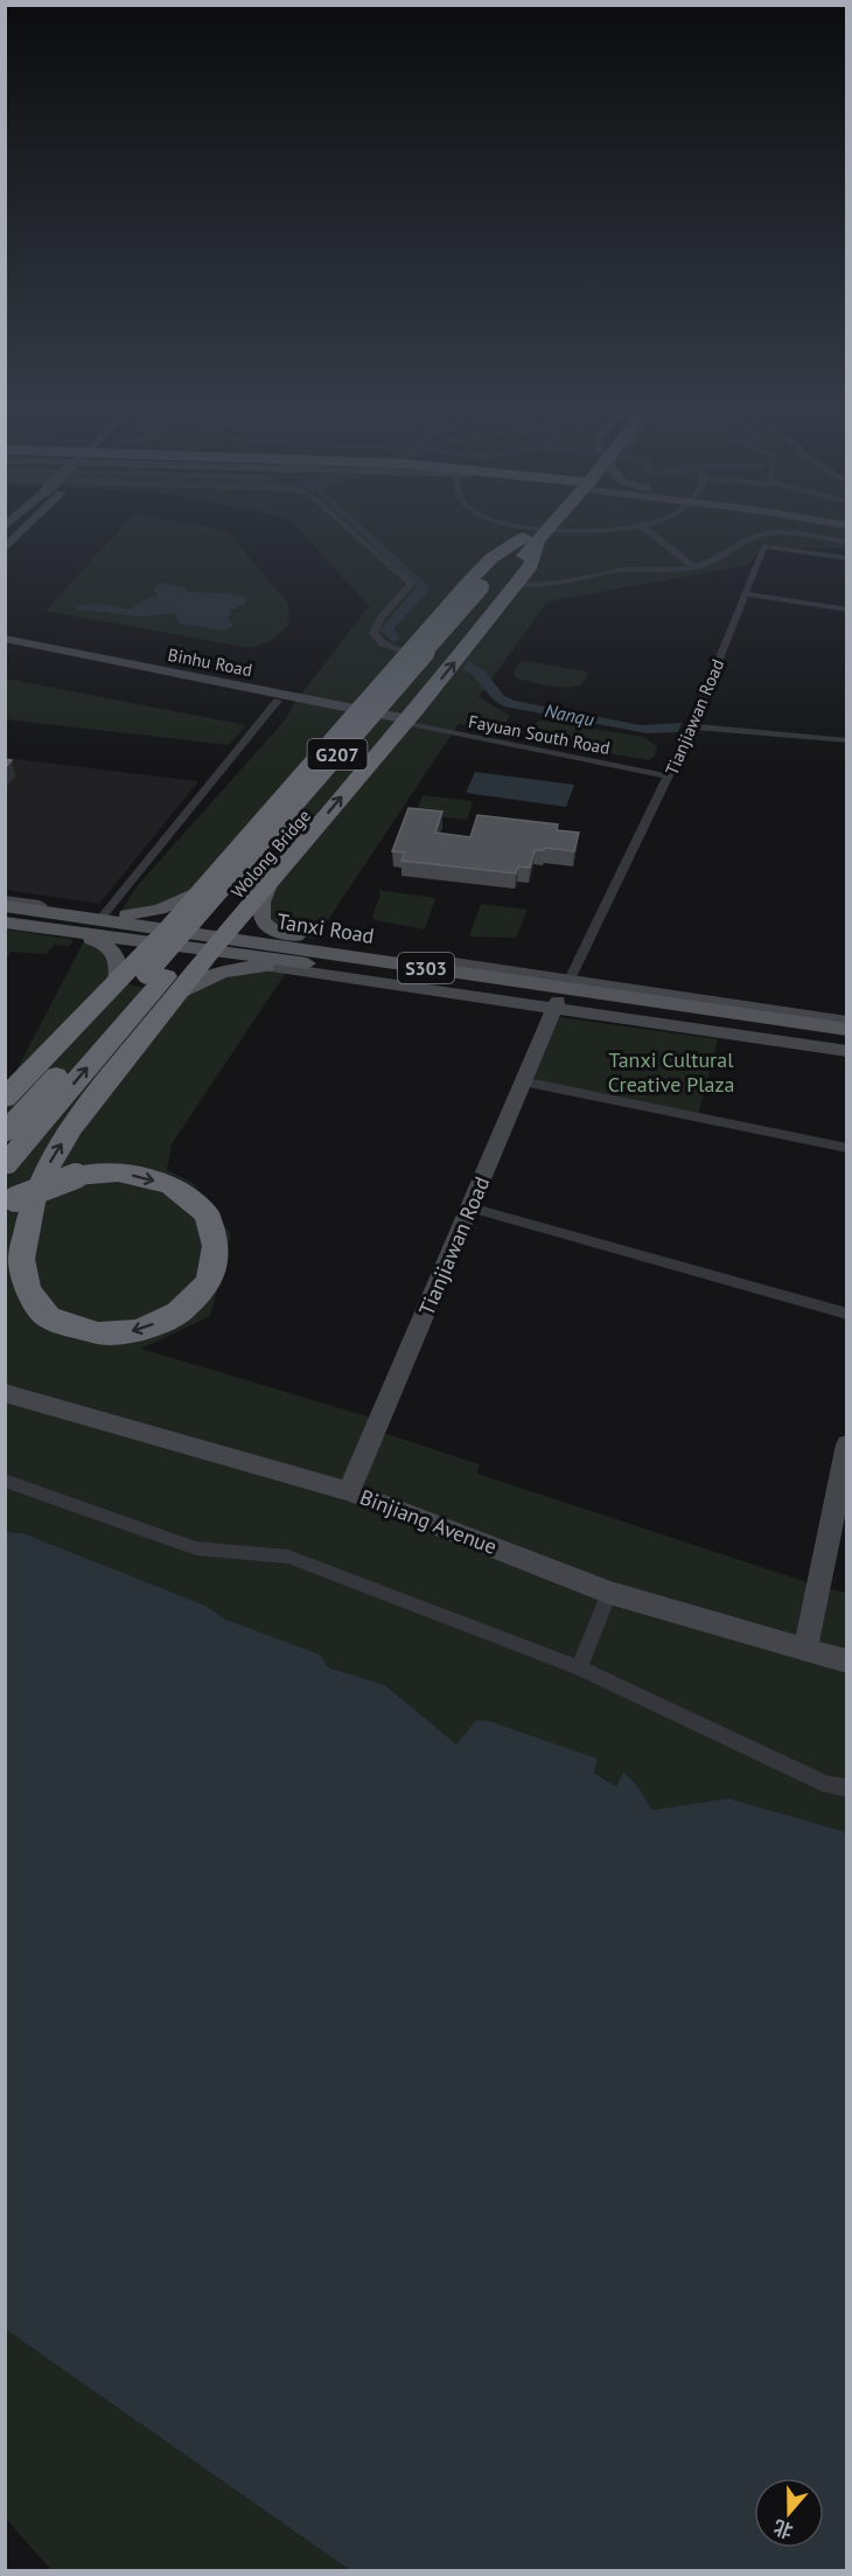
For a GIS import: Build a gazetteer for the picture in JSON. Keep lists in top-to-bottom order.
{
  "streets": {
    "highway": ["G207", "Wolong Bridge"],
    "main road": ["Tanxi Road", "S303"],
    "street": [
      "Binhu Road",
      "Tianjiawan Road",
      "Fayuan South Road",
      "Binjiang Avenue"
    ]
  },
  "crossings": [
    ["Binhu Road", "Fayuan South Road"],
    ["Tianjiawan Road", "Fayuan South Road"],
    ["Tianjiawan Road", "Tanxi Road"],
    ["Tianjiawan Road", "Binjiang Avenue"],
    ["G207", "Wolong Bridge"]
  ],
  "water": ["Nanqu"],
  "parks": ["Tanxi Cultural Creative Plaza"],
  "north": "bottom"
}
